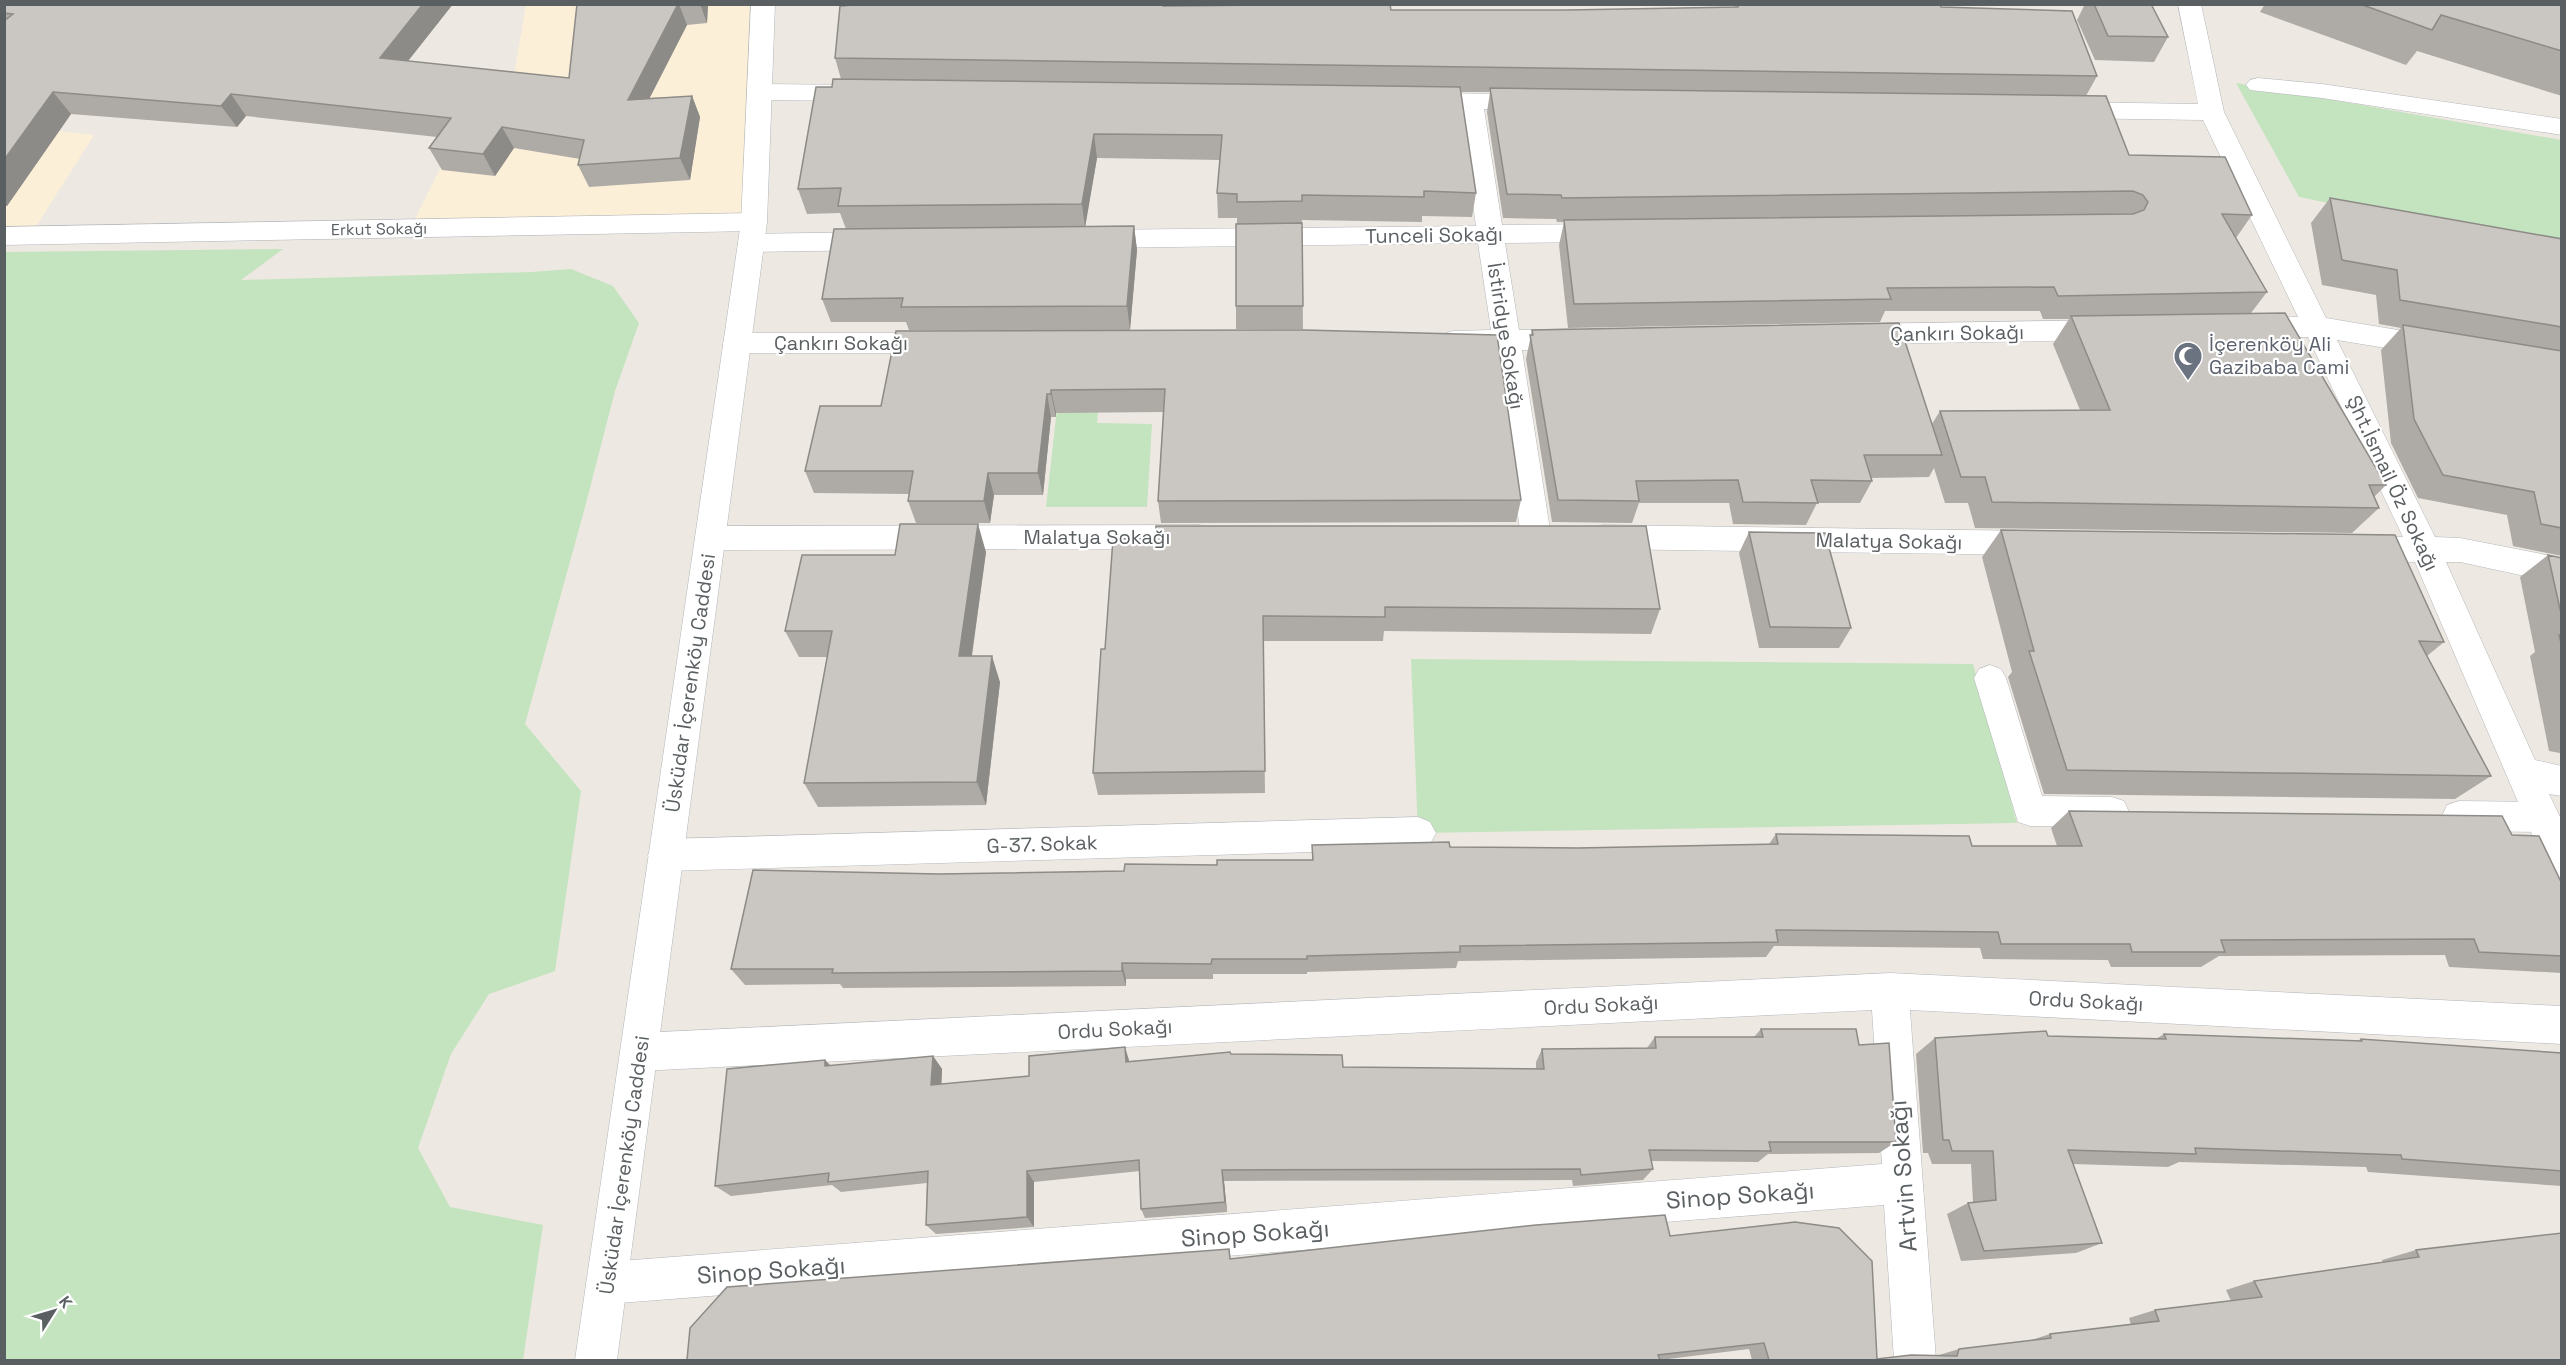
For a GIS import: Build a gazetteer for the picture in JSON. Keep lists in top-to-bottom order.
{
  "streets": {
    "street": [
      "Erkut Sokağı",
      "Tunceli Sokağı",
      "Çankırı Sokağı",
      "İstiridye Sokağı",
      "Şht.İsmail Öz Sokağı",
      "Malatya Sokağı",
      "Üsküdar İçerenköy Caddesi",
      "G-37. Sokak",
      "Ordu Sokağı",
      "Artvin Sokağı",
      "Sinop Sokağı"
    ]
  },
  "crossings": [
    ["Erkut Sokağı", "Üsküdar İçerenköy Caddesi"],
    ["Tunceli Sokağı", "İstiridye Sokağı"],
    ["Çankırı Sokağı", "Üsküdar İçerenköy Caddesi"],
    ["İstiridye Sokağı", "Malatya Sokağı"],
    ["Malatya Sokağı", "Üsküdar İçerenköy Caddesi"],
    ["Üsküdar İçerenköy Caddesi", "G-37. Sokak"],
    ["Üsküdar İçerenköy Caddesi", "Ordu Sokağı"],
    ["Üsküdar İçerenköy Caddesi", "Sinop Sokağı"],
    ["Ordu Sokağı", "Artvin Sokağı"],
    ["Artvin Sokağı", "Sinop Sokağı"]
  ],
  "places": {
    "mosque": ["İçerenköy Ali Gazibaba Cami"]
  },
  "north": "top right"
}
